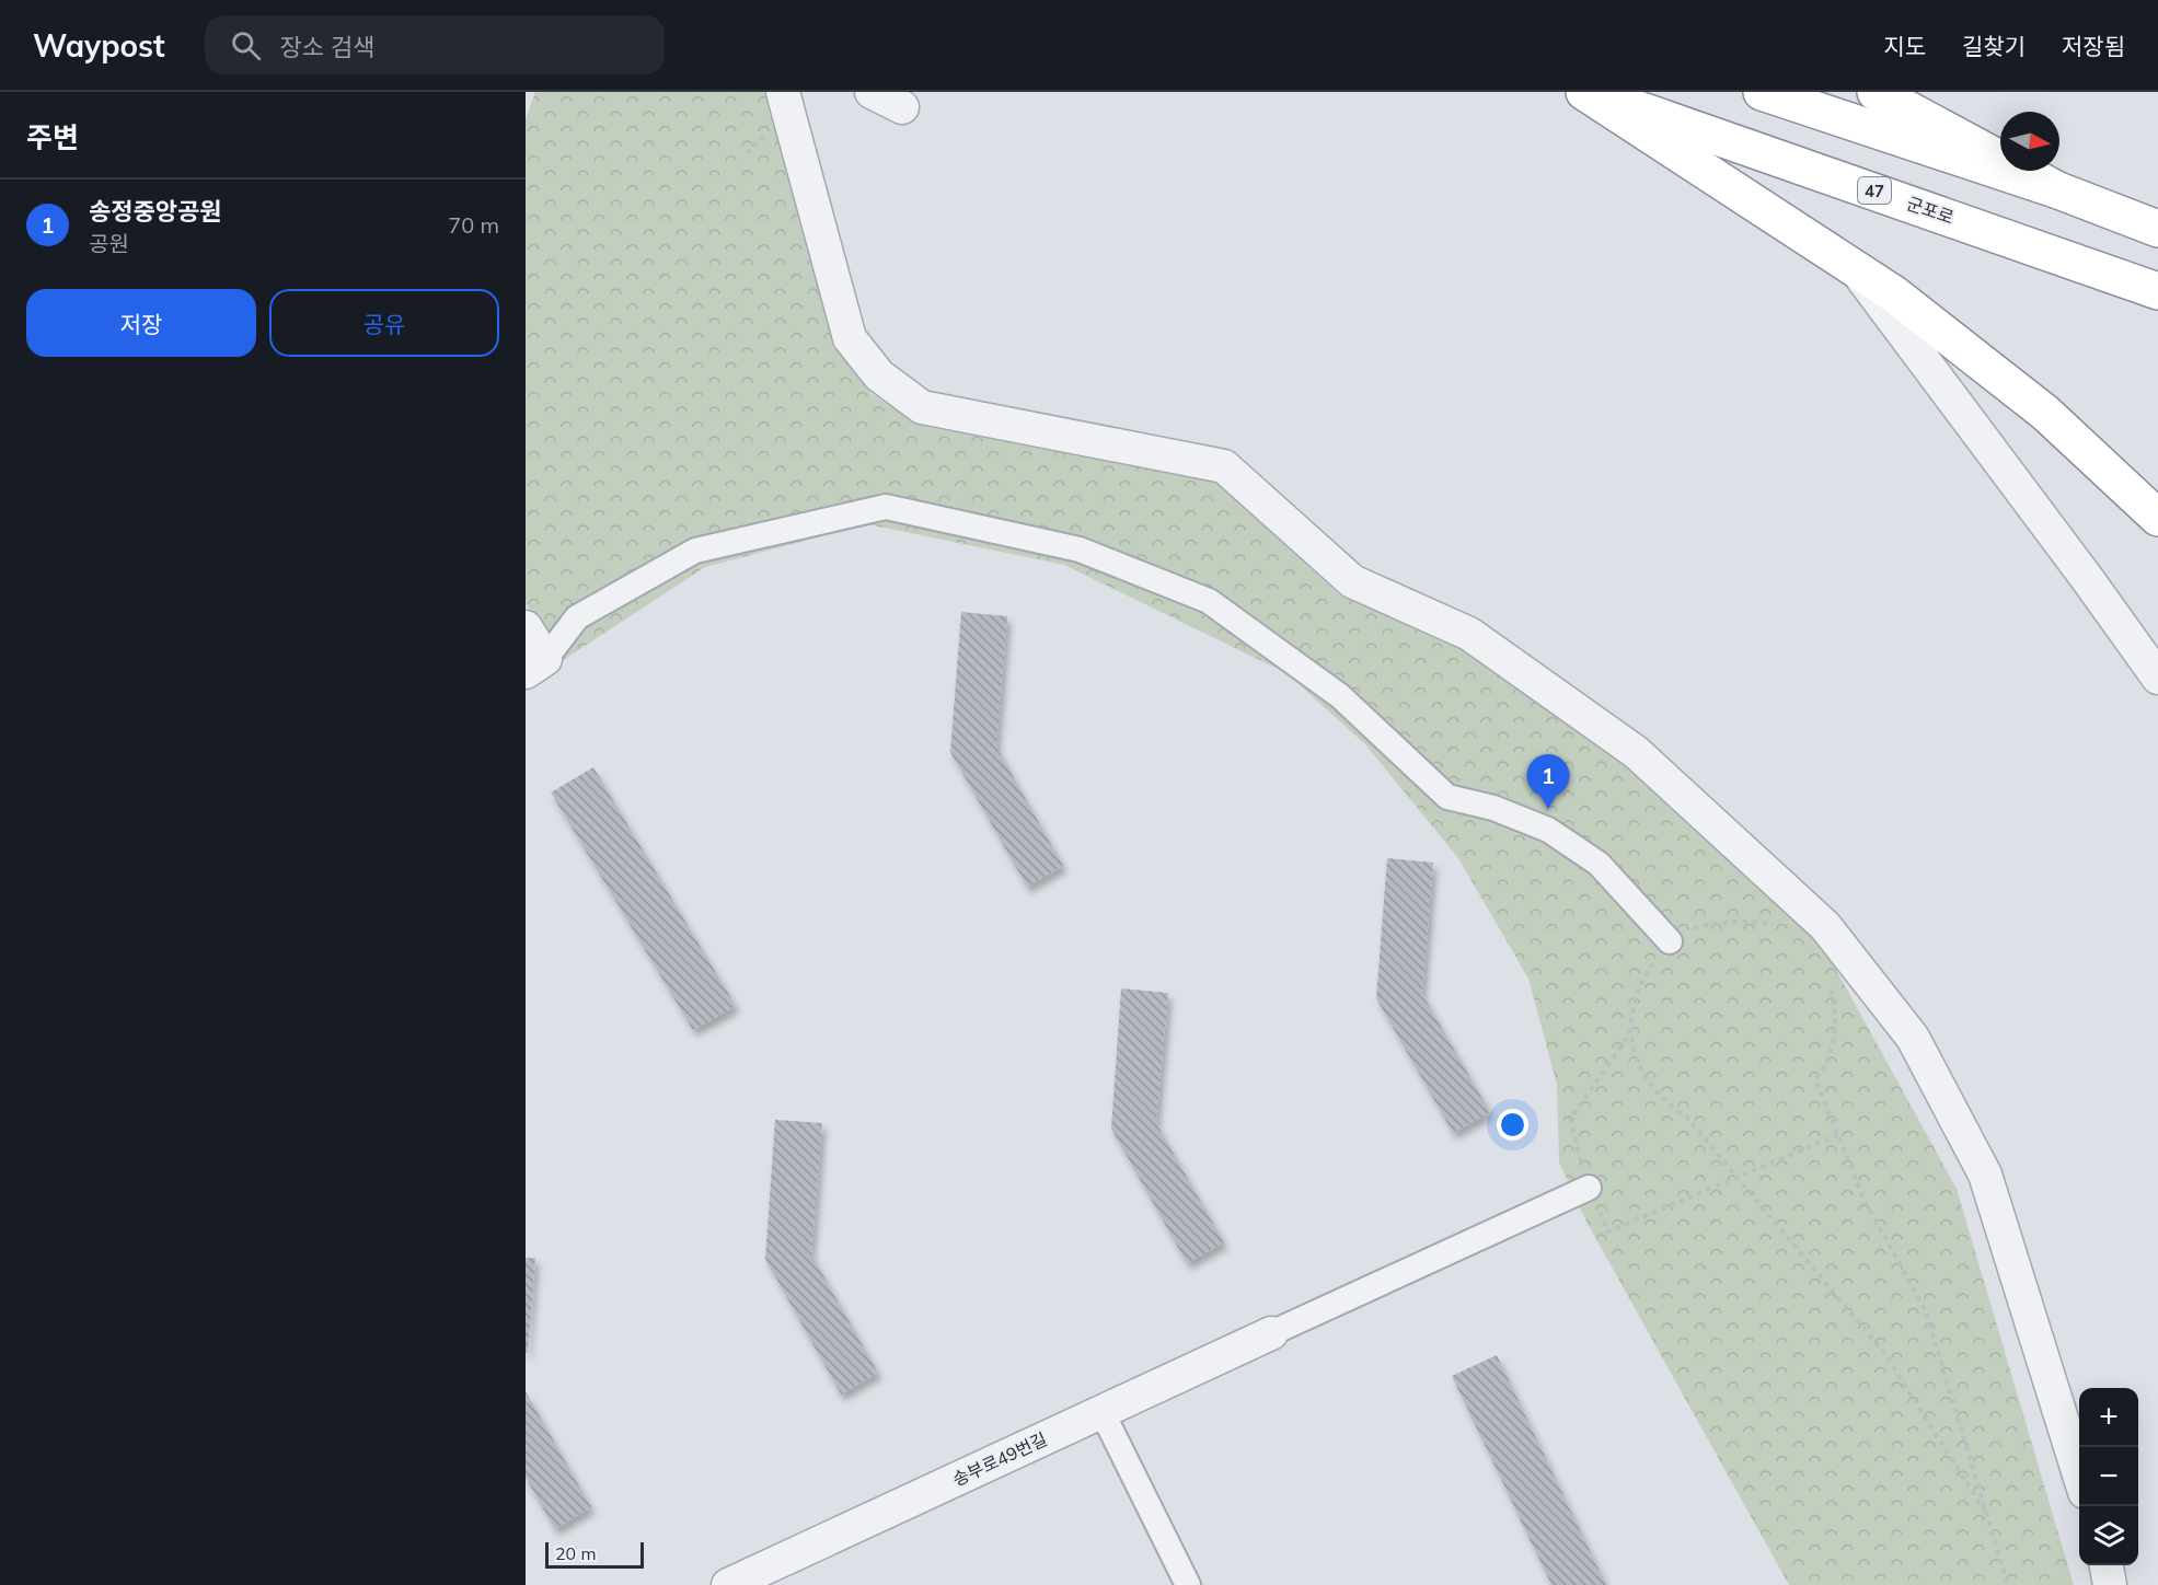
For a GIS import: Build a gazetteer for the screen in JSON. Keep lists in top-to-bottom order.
{
  "streets": {
    "highway": ["47", "군포로"],
    "street": ["송부로49번길"]
  },
  "scale_bar": "20 m",
  "north": "right",
  "page": {
    "header": "Waypost",
    "search": "장소 검색",
    "nav": ["지도", "길찾기", "저장됨"],
    "heading": "주변",
    "list": [
      {
        "mark": "1",
        "name": "송정중앙공원",
        "note": "공원",
        "value": "70 m"
      }
    ],
    "buttons": ["저장", "공유"],
    "pins": "1",
    "map_buttons": ["+", "−"],
    "scale": "20 m"
  }
}
